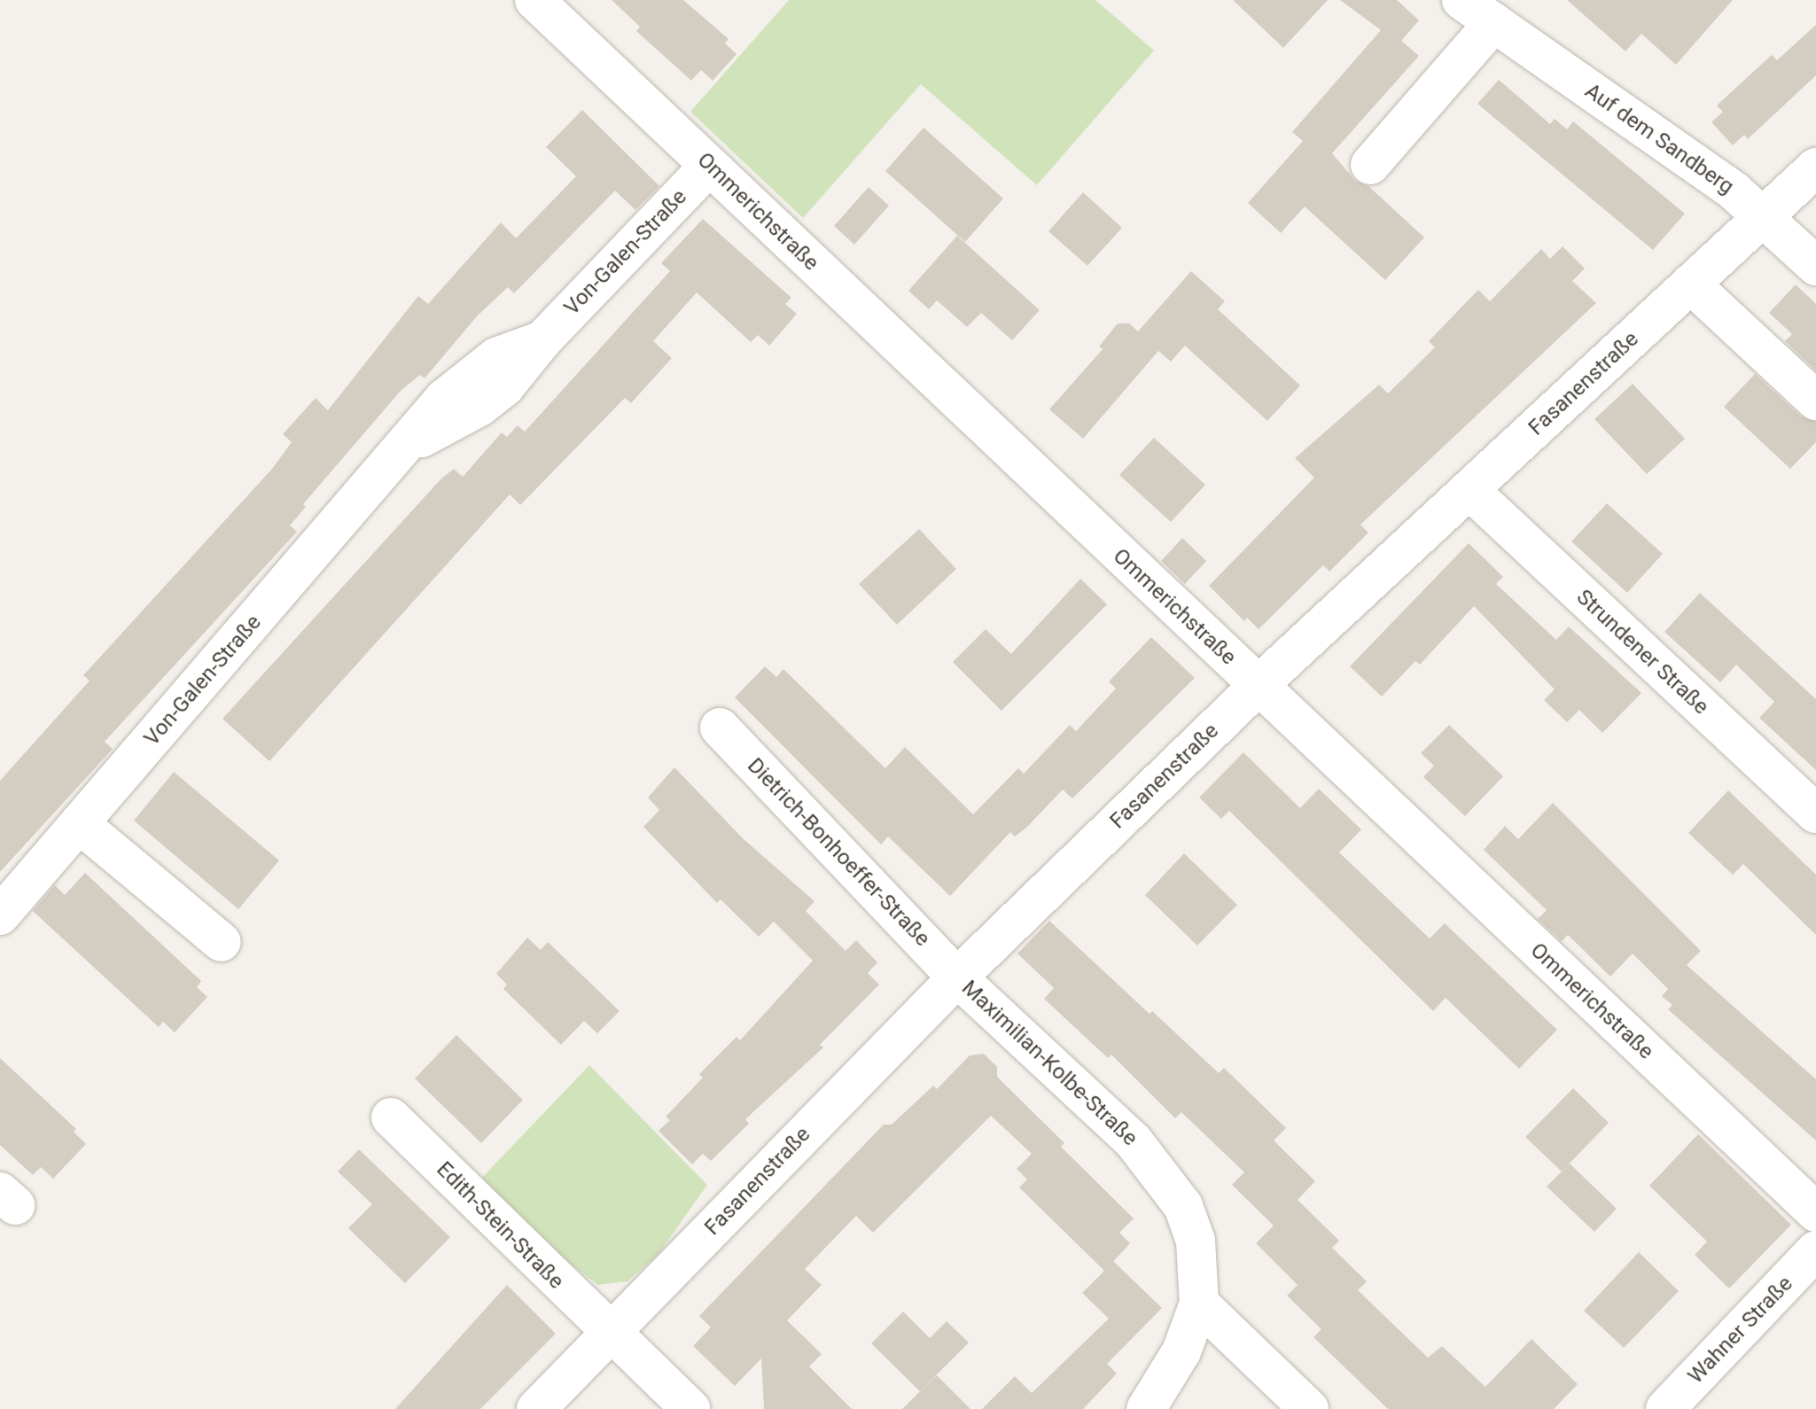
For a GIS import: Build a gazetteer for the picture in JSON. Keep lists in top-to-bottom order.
{
  "streets": {
    "street": [
      "Auf dem Sandberg",
      "Ommerichstraße",
      "Von-Galen-Straße",
      "Fasanenstraße",
      "Strundener Straße",
      "Dietrich-Bonhoeffer-Straße",
      "Maximilian-Kolbe-Straße",
      "Edith-Stein-Straße",
      "Wahner Straße"
    ]
  },
  "crossings": [
    ["Auf dem Sandberg", "Fasanenstraße"],
    ["Ommerichstraße", "Von-Galen-Straße"],
    ["Ommerichstraße", "Fasanenstraße"],
    ["Fasanenstraße", "Strundener Straße"],
    ["Fasanenstraße", "Dietrich-Bonhoeffer-Straße"],
    ["Fasanenstraße", "Maximilian-Kolbe-Straße"],
    ["Fasanenstraße", "Edith-Stein-Straße"],
    ["Dietrich-Bonhoeffer-Straße", "Maximilian-Kolbe-Straße"]
  ]
}
